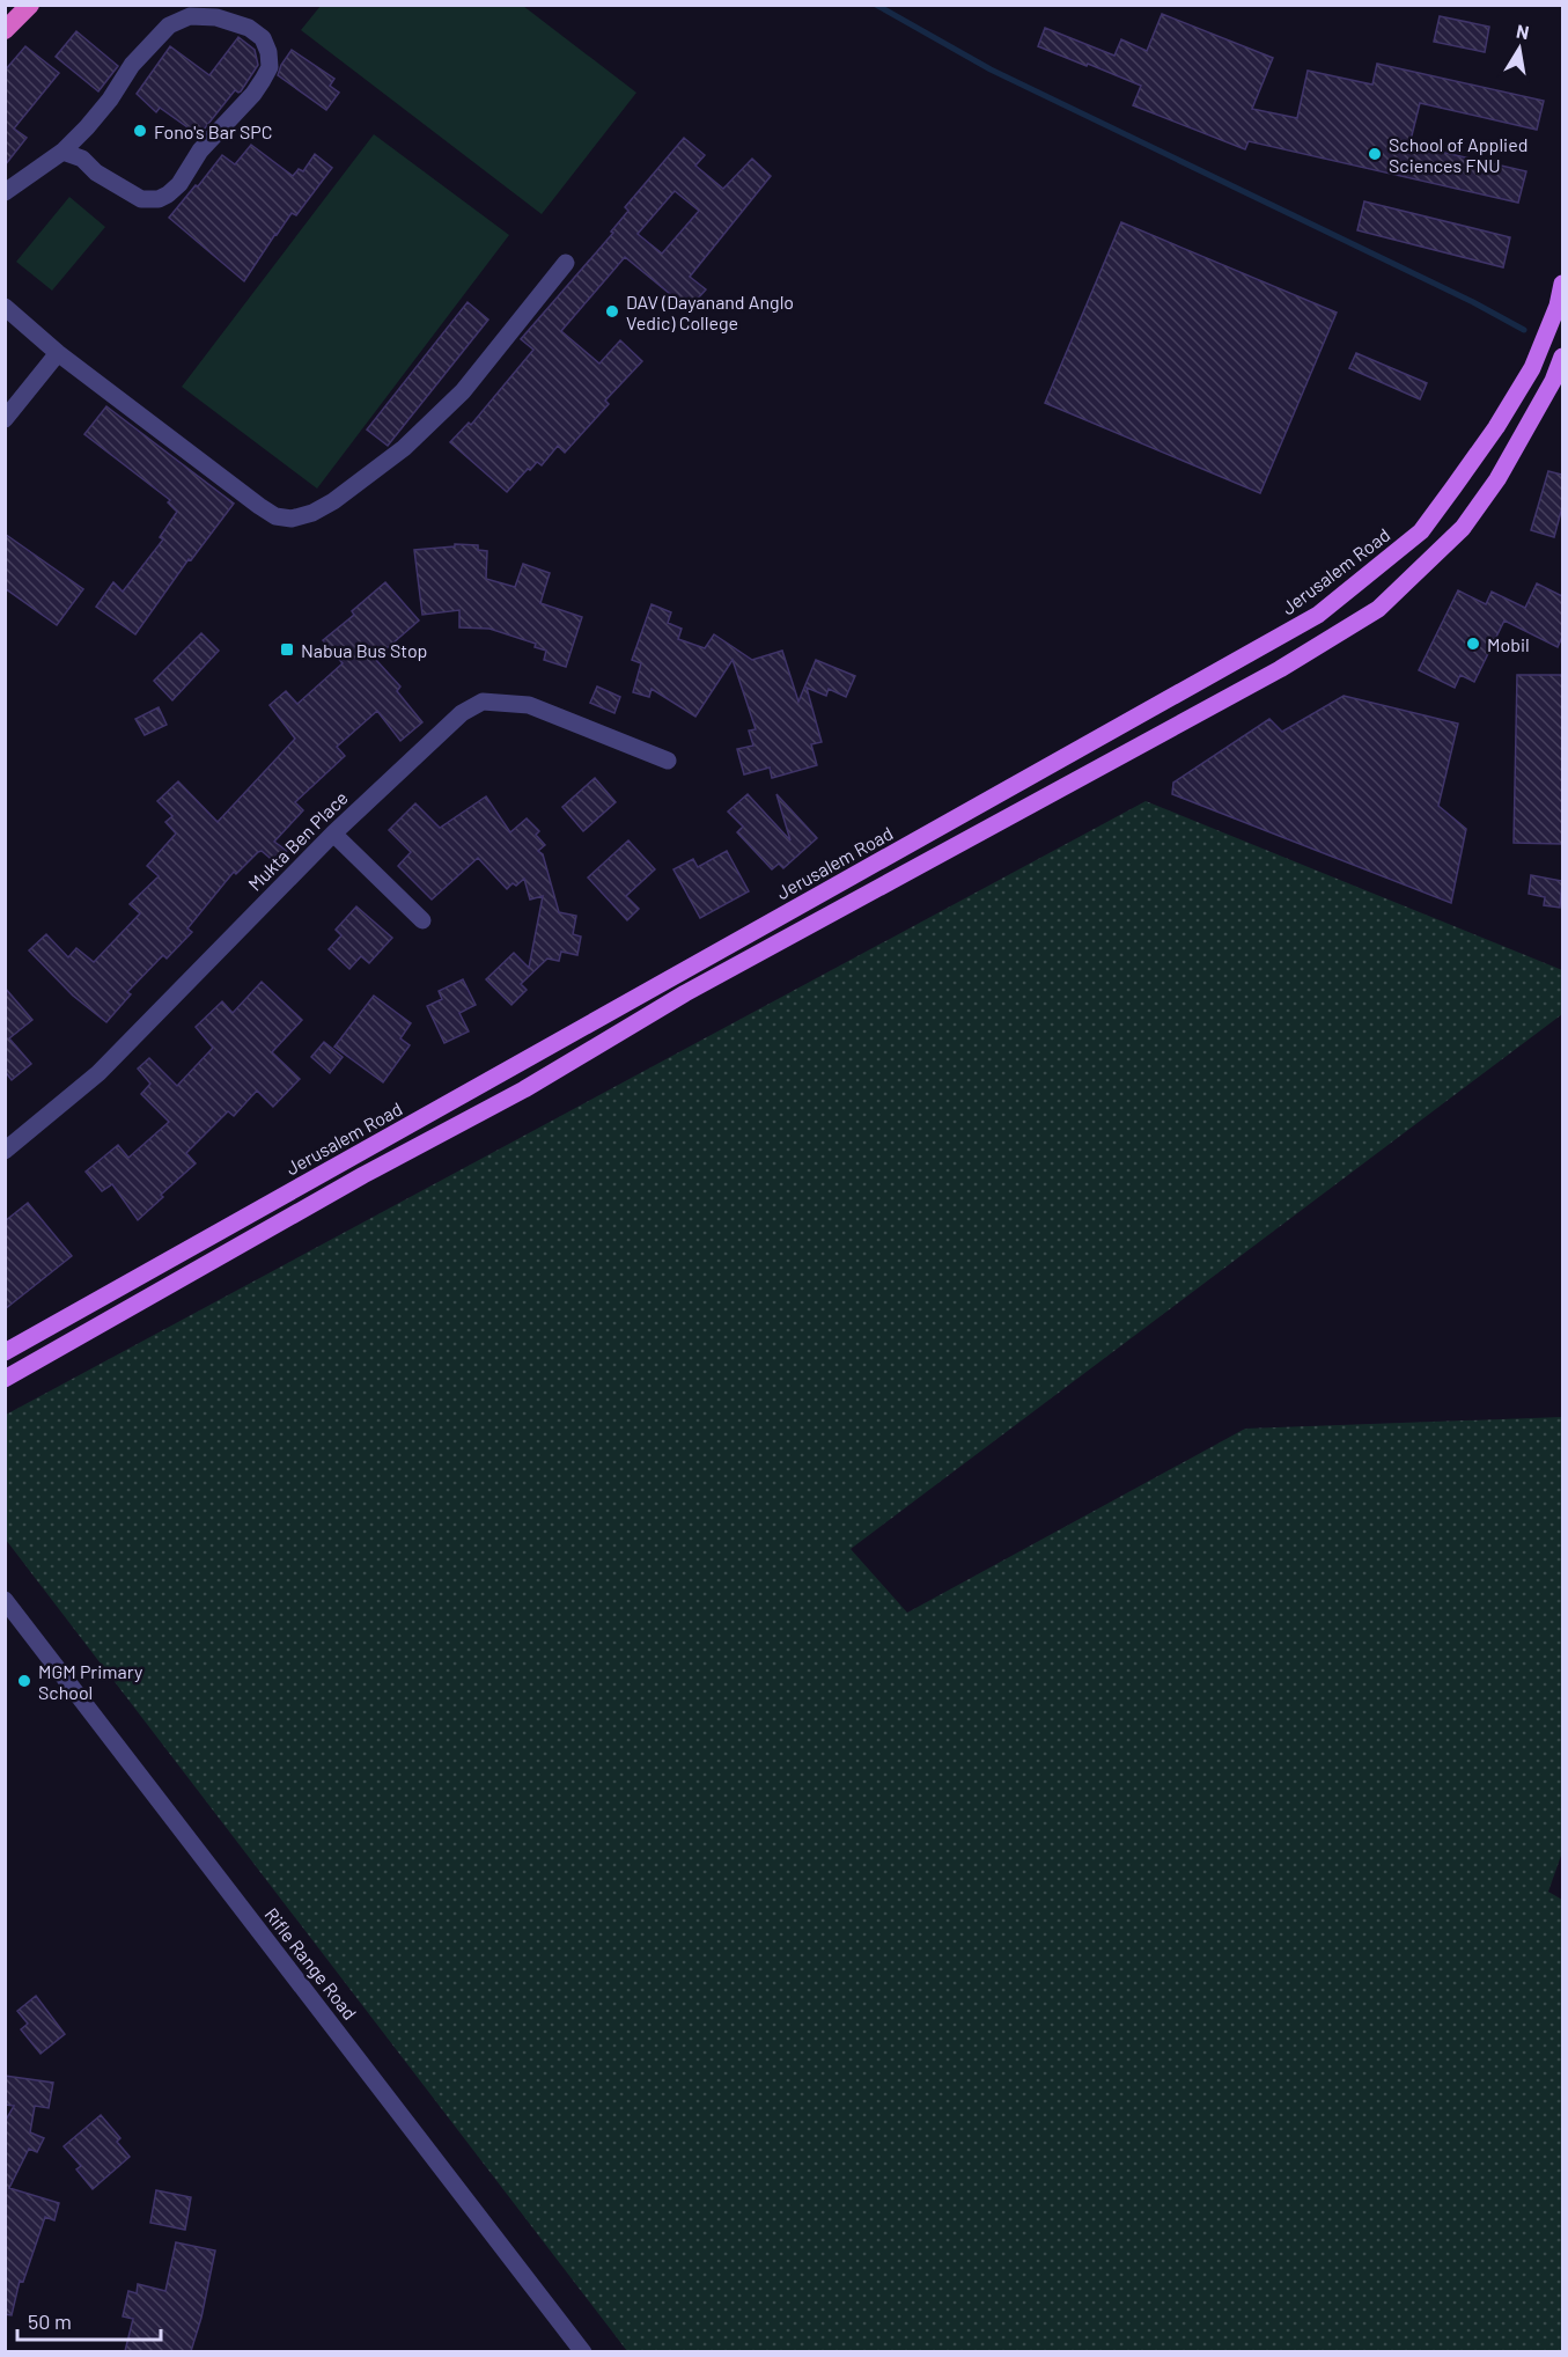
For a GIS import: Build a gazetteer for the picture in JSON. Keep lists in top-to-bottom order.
{
  "streets": {
    "main road": ["Jerusalem Road"],
    "street": ["Mukta Ben Place", "Rifle Range Road"]
  },
  "places": {
    "other": [
      "Fono's Bar SPC",
      "School of Applied Sciences FNU",
      "DAV (Dayanand Anglo Vedic) College",
      "Mobil",
      "MGM Primary School"
    ],
    "transit": ["Nabua Bus Stop"]
  },
  "scale_bar": "50 m",
  "north": "top"
}
